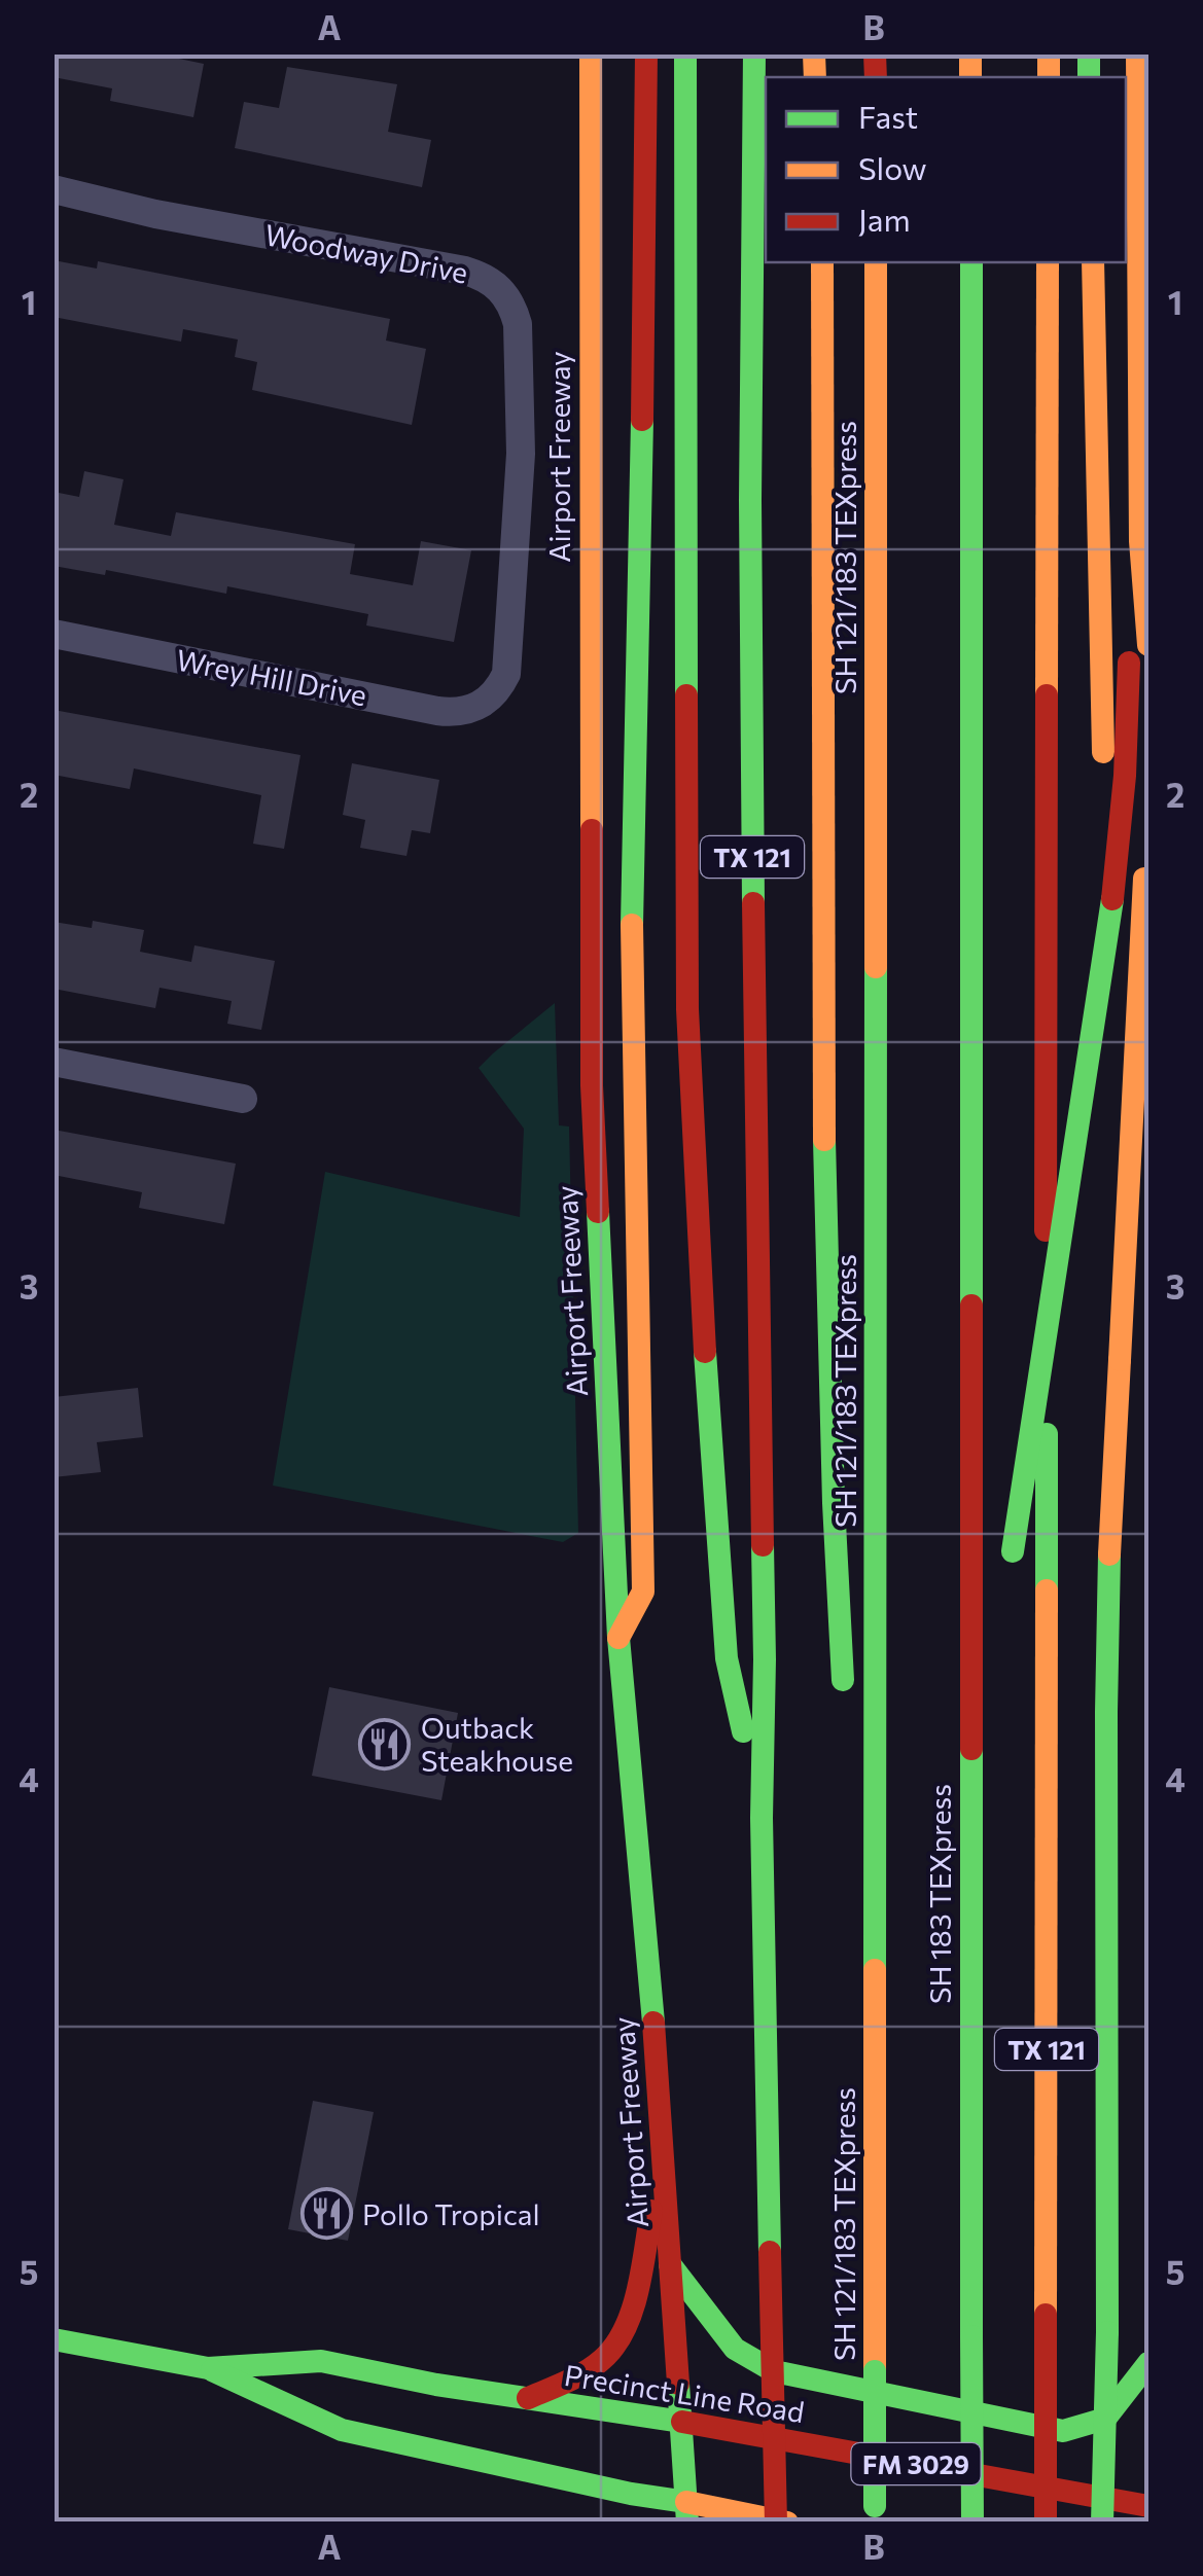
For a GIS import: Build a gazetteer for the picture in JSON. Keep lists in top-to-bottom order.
{
  "streets": {
    "main road": [
      "Airport Freeway",
      "SH 121/183 TEXpress",
      "TX 121",
      "SH 183 TEXpress",
      "Precinct Line Road",
      "FM 3029"
    ],
    "street": ["Woodway Drive", "Wrey Hill Drive"]
  },
  "crossings": [
    ["Woodway Drive", "Wrey Hill Drive"],
    ["Airport Freeway", "Precinct Line Road"]
  ],
  "places": {
    "restaurant": ["Outback Steakhouse", "Pollo Tropical"]
  },
  "legend": ["Fast", "Slow", "Jam"],
  "grid": {
    "columns": ["A", "B"],
    "rows": [
      "1",
      "2",
      "3",
      "4",
      "5"
    ]
  }
}
